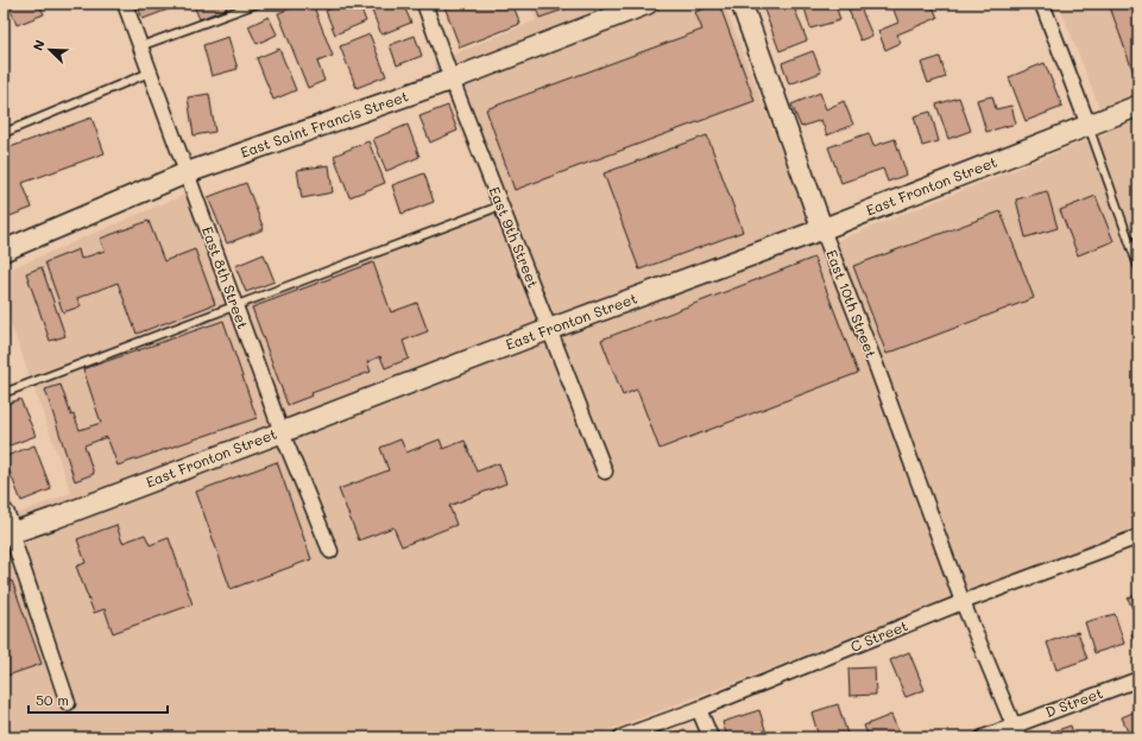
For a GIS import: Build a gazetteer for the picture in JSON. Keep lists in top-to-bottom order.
{
  "streets": {
    "main road": ["East Saint Francis Street", "East Fronton Street", "East 10th Street"],
    "street": [
      "East 9th Street",
      "East 8th Street",
      "C Street",
      "D Street"
    ]
  },
  "crossings": [
    ["East Saint Francis Street", "East 9th Street"],
    ["East Saint Francis Street", "East 8th Street"],
    ["East Fronton Street", "East 9th Street"],
    ["East Fronton Street", "East 8th Street"],
    ["East Fronton Street", "East 10th Street"],
    ["East 10th Street", "C Street"],
    ["East 10th Street", "D Street"]
  ],
  "scale_bar": "50 m",
  "north": "top left"
}
